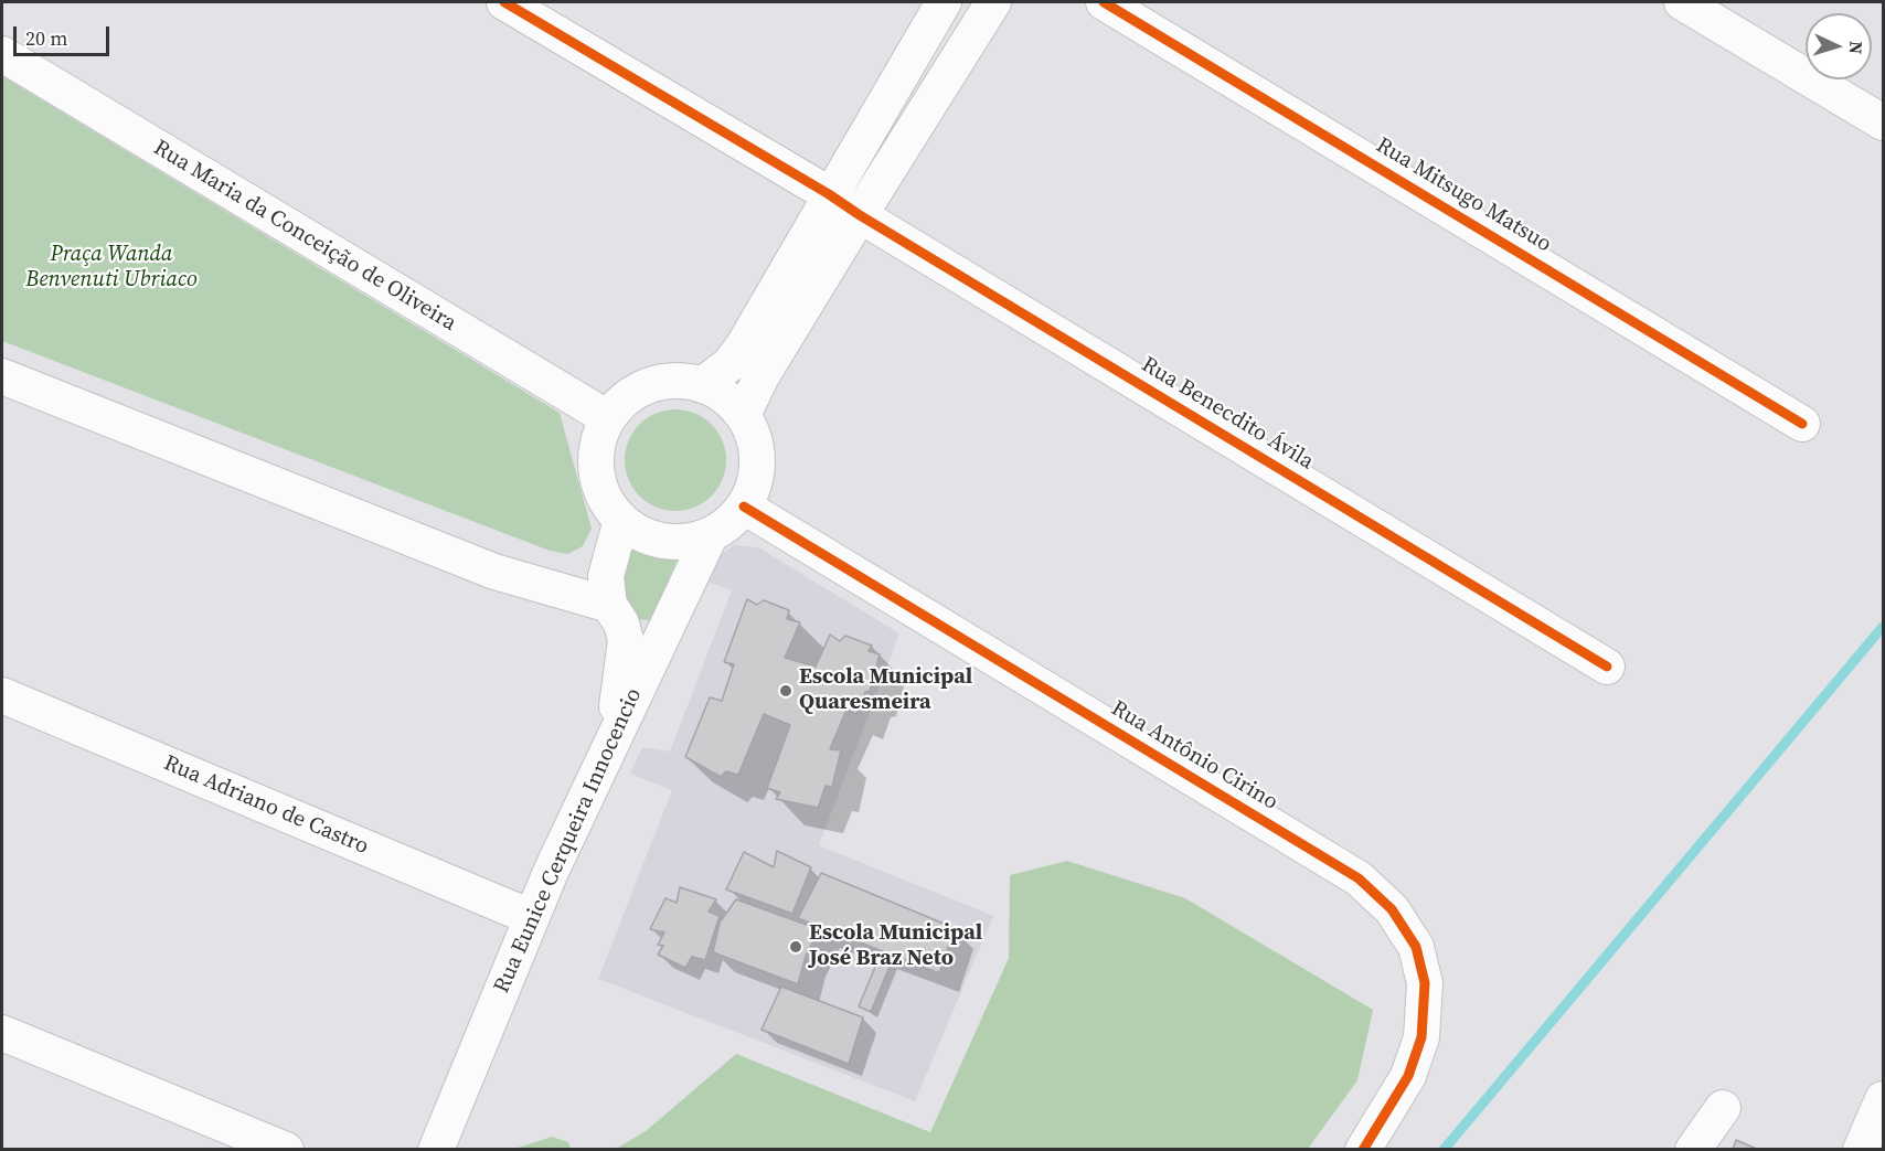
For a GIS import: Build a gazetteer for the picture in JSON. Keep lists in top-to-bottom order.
{
  "streets": {
    "street": [
      "Rua Mitsugo Matsuo",
      "Rua Maria da Conceição de Oliveira",
      "Rua Benecdito Ávila",
      "Rua Antônio Cirino",
      "Rua Adriano de Castro",
      "Rua Eunice Cerqueira Innocencio"
    ]
  },
  "crossings": [
    ["Rua Maria da Conceição de Oliveira", "Rua Antônio Cirino"],
    ["Rua Maria da Conceição de Oliveira", "Rua Eunice Cerqueira Innocencio"],
    ["Rua Antônio Cirino", "Rua Eunice Cerqueira Innocencio"],
    ["Rua Adriano de Castro", "Rua Eunice Cerqueira Innocencio"]
  ],
  "parks": ["Praça Wanda Benvenuti Ubriaco"],
  "places": ["Escola Municipal Quaresmeira", "Escola Municipal José Braz Neto"],
  "scale_bar": "20 m",
  "north": "right"
}
